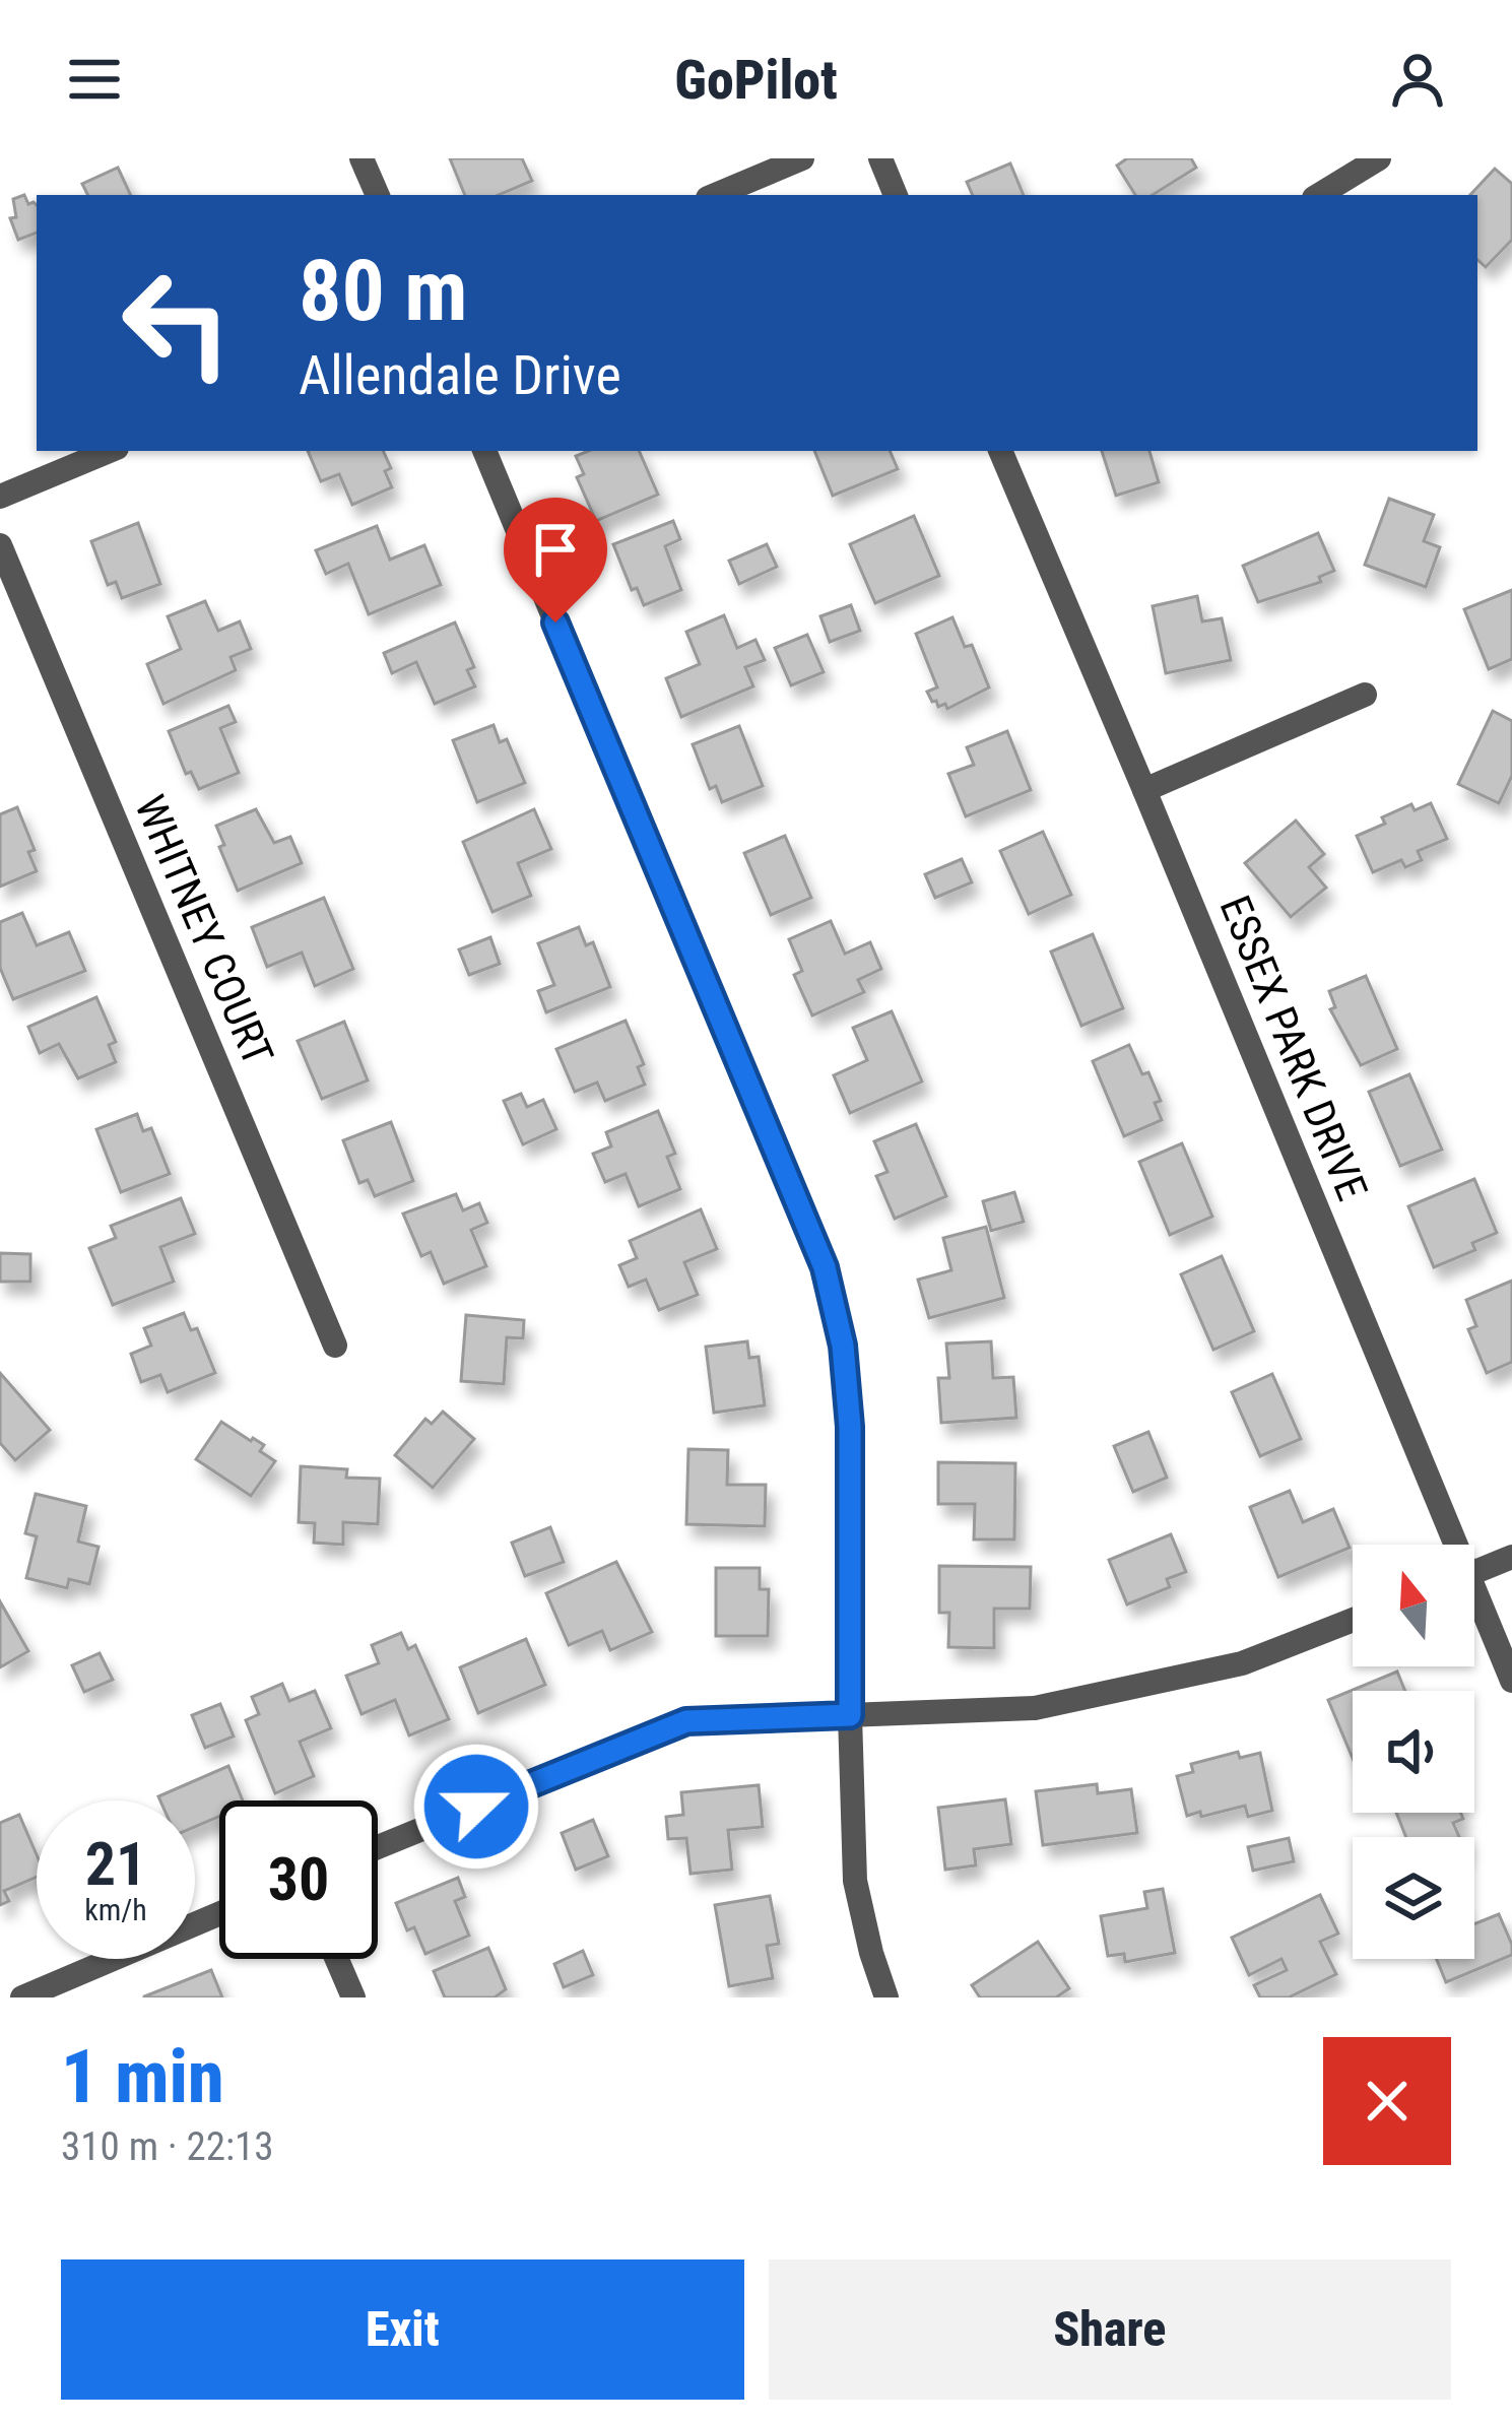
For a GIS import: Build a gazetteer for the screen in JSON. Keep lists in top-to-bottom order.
{
  "streets": {
    "street": ["WHITNEY COURT", "ESSEX PARK DRIVE"]
  },
  "north": "top",
  "page": {
    "header": "GoPilot",
    "turn": ["80 m", "Allendale Drive"],
    "speed": "21 km/h",
    "limit": "30",
    "heading": ["1 min", "310 m · 22:13"],
    "buttons": ["Exit", "Share"]
  }
}
